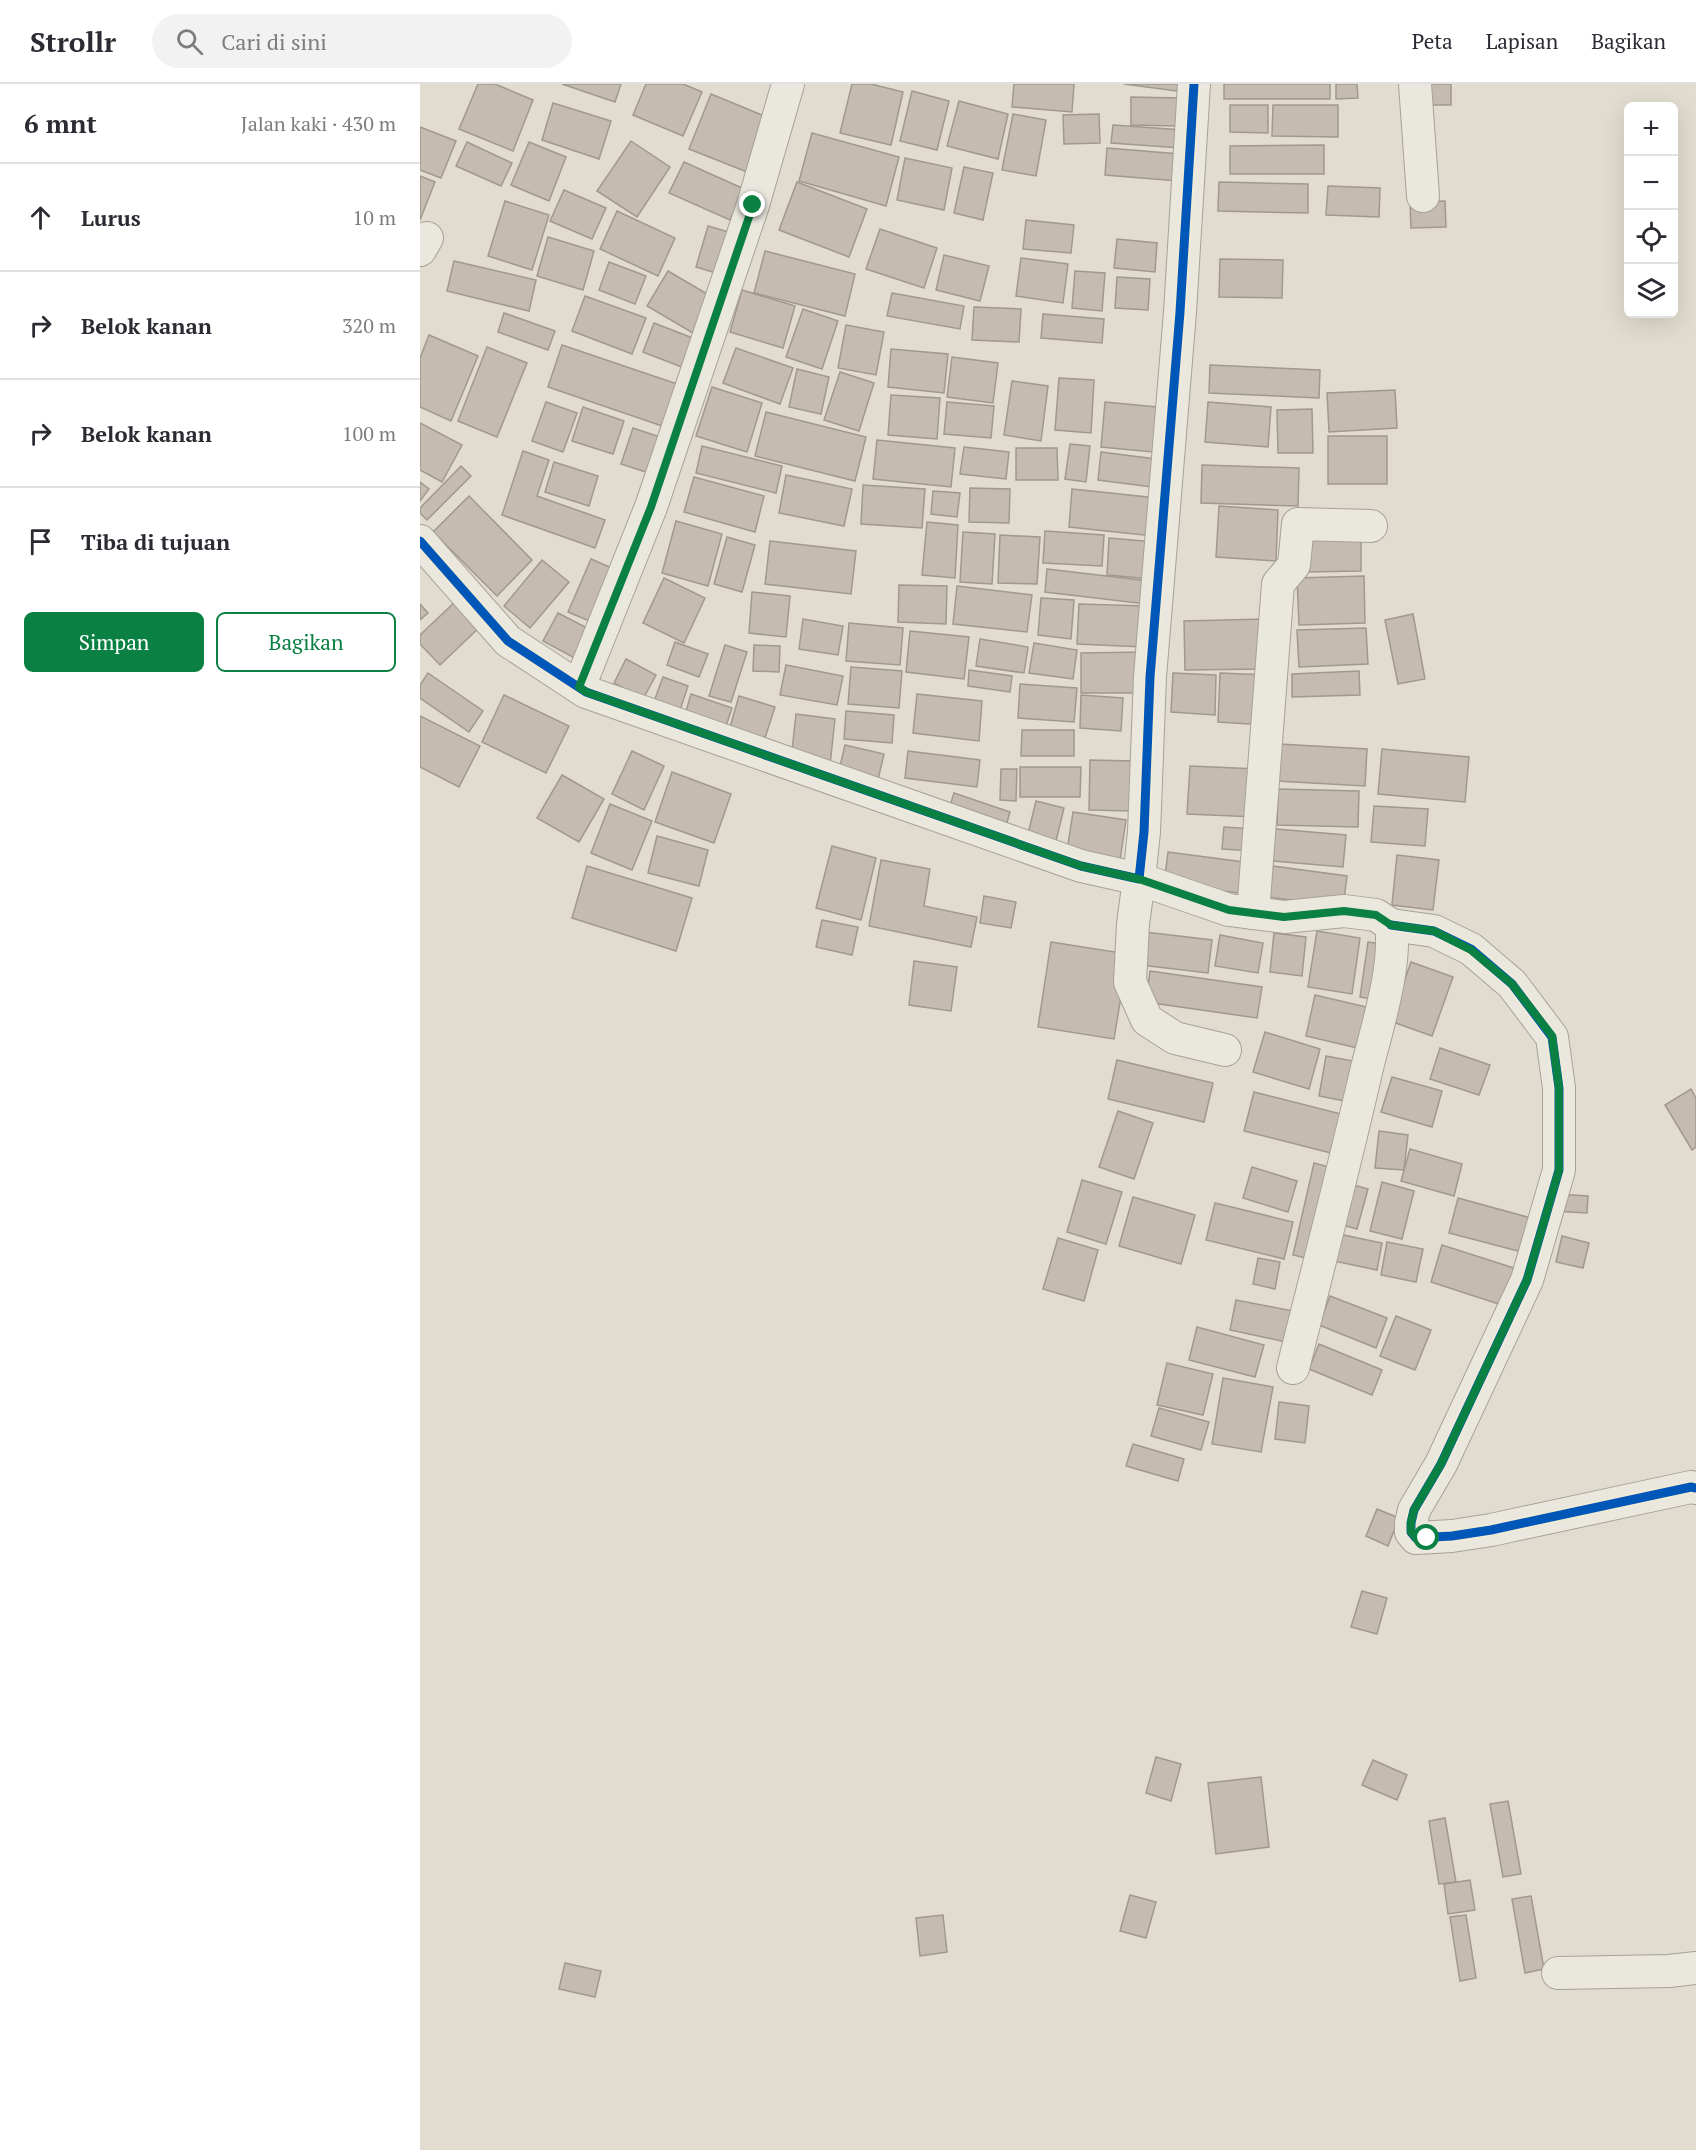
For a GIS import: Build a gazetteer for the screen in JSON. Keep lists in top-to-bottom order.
{
  "page": {
    "header": "Strollr",
    "search": "Cari di sini",
    "nav": ["Peta", "Lapisan", "Bagikan"],
    "heading": ["6 mnt", "Jalan kaki · 430 m"],
    "map_buttons": ["+", "−"],
    "list": [
      ["Lurus", "10 m"],
      ["Belok kanan", "320 m"],
      ["Belok kanan", "100 m"],
      "Tiba di tujuan"
    ],
    "buttons": ["Simpan", "Bagikan"]
  }
}
